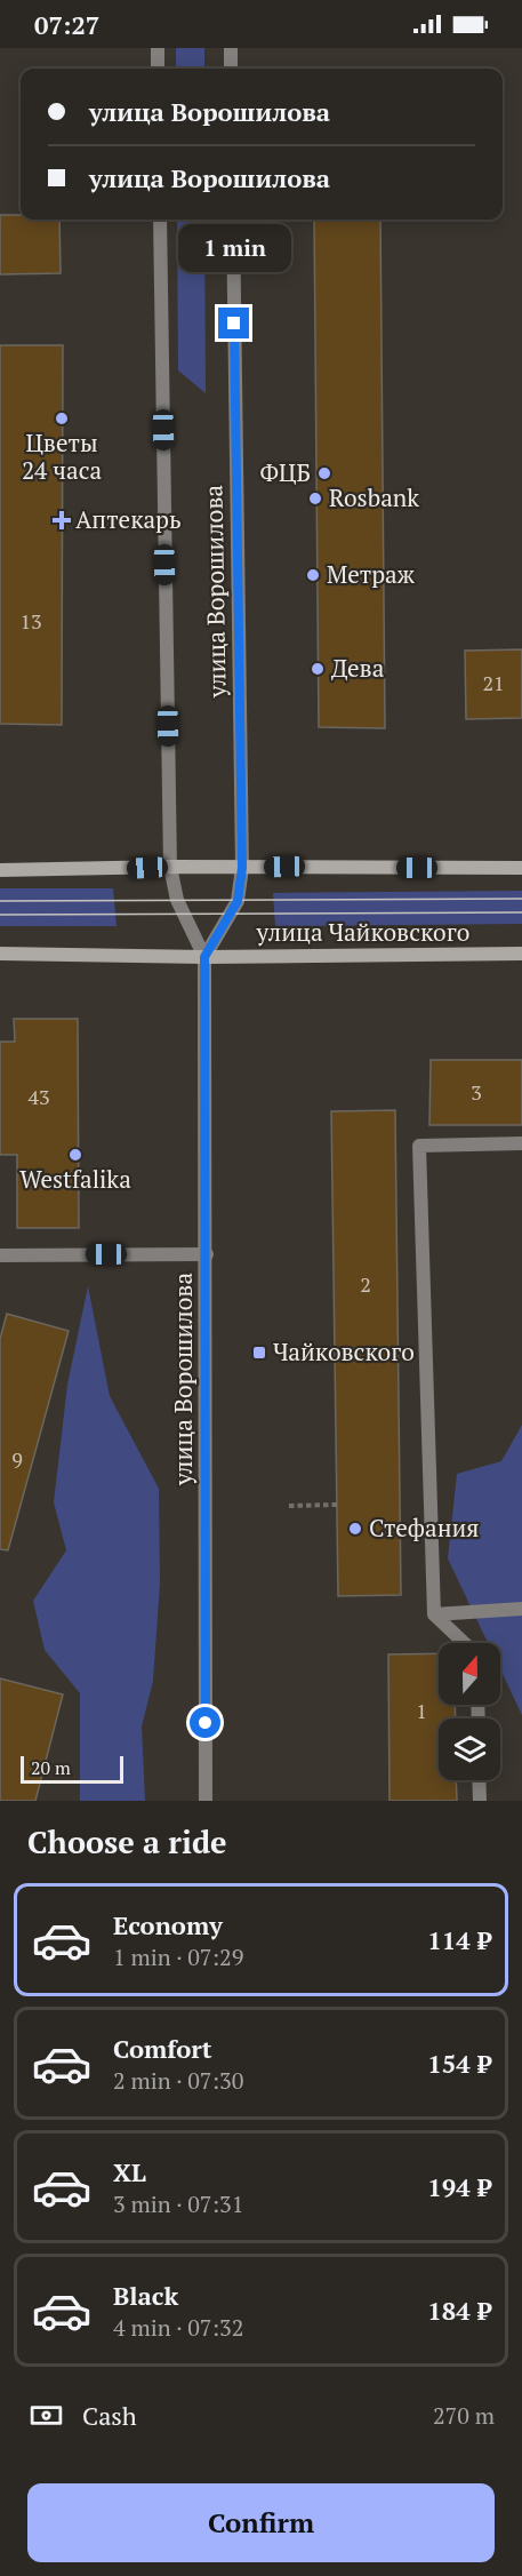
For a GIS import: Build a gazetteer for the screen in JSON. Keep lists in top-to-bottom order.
{
  "streets": {
    "main road": ["улица Чайковского"],
    "street": ["улица Ворошилова"]
  },
  "crossings": [
    ["улица Ворошилова", "улица Чайковского"]
  ],
  "places": {
    "other": [
      "Цветы 24 часа",
      "ФЦБ",
      "Rosbank",
      "Метраж",
      "Дева",
      "Westfalika",
      "Стефания"
    ],
    "health": ["Аптекарь"],
    "transit": ["Чайковского"]
  },
  "house_numbers": [
    "13",
    "21",
    "3",
    "43",
    "2",
    "9",
    "1"
  ],
  "scale_bar": "20 m",
  "north": "top",
  "page": {
    "status": "07:27",
    "banner": ["улица Ворошилова", "улица Ворошилова"],
    "bubble": "1 min",
    "scale": "20 m",
    "heading": "Choose a ride",
    "list": [
      {
        "name": "Economy",
        "note": "1 min · 07:29",
        "value": "114 ₽"
      },
      {
        "name": "Comfort",
        "note": "2 min · 07:30",
        "value": "154 ₽"
      },
      {
        "name": "XL",
        "note": "3 min · 07:31",
        "value": "194 ₽"
      },
      {
        "name": "Black",
        "note": "4 min · 07:32",
        "value": "184 ₽"
      }
    ],
    "pay": ["Cash", "270 m"],
    "buttons": "Confirm"
  }
}
